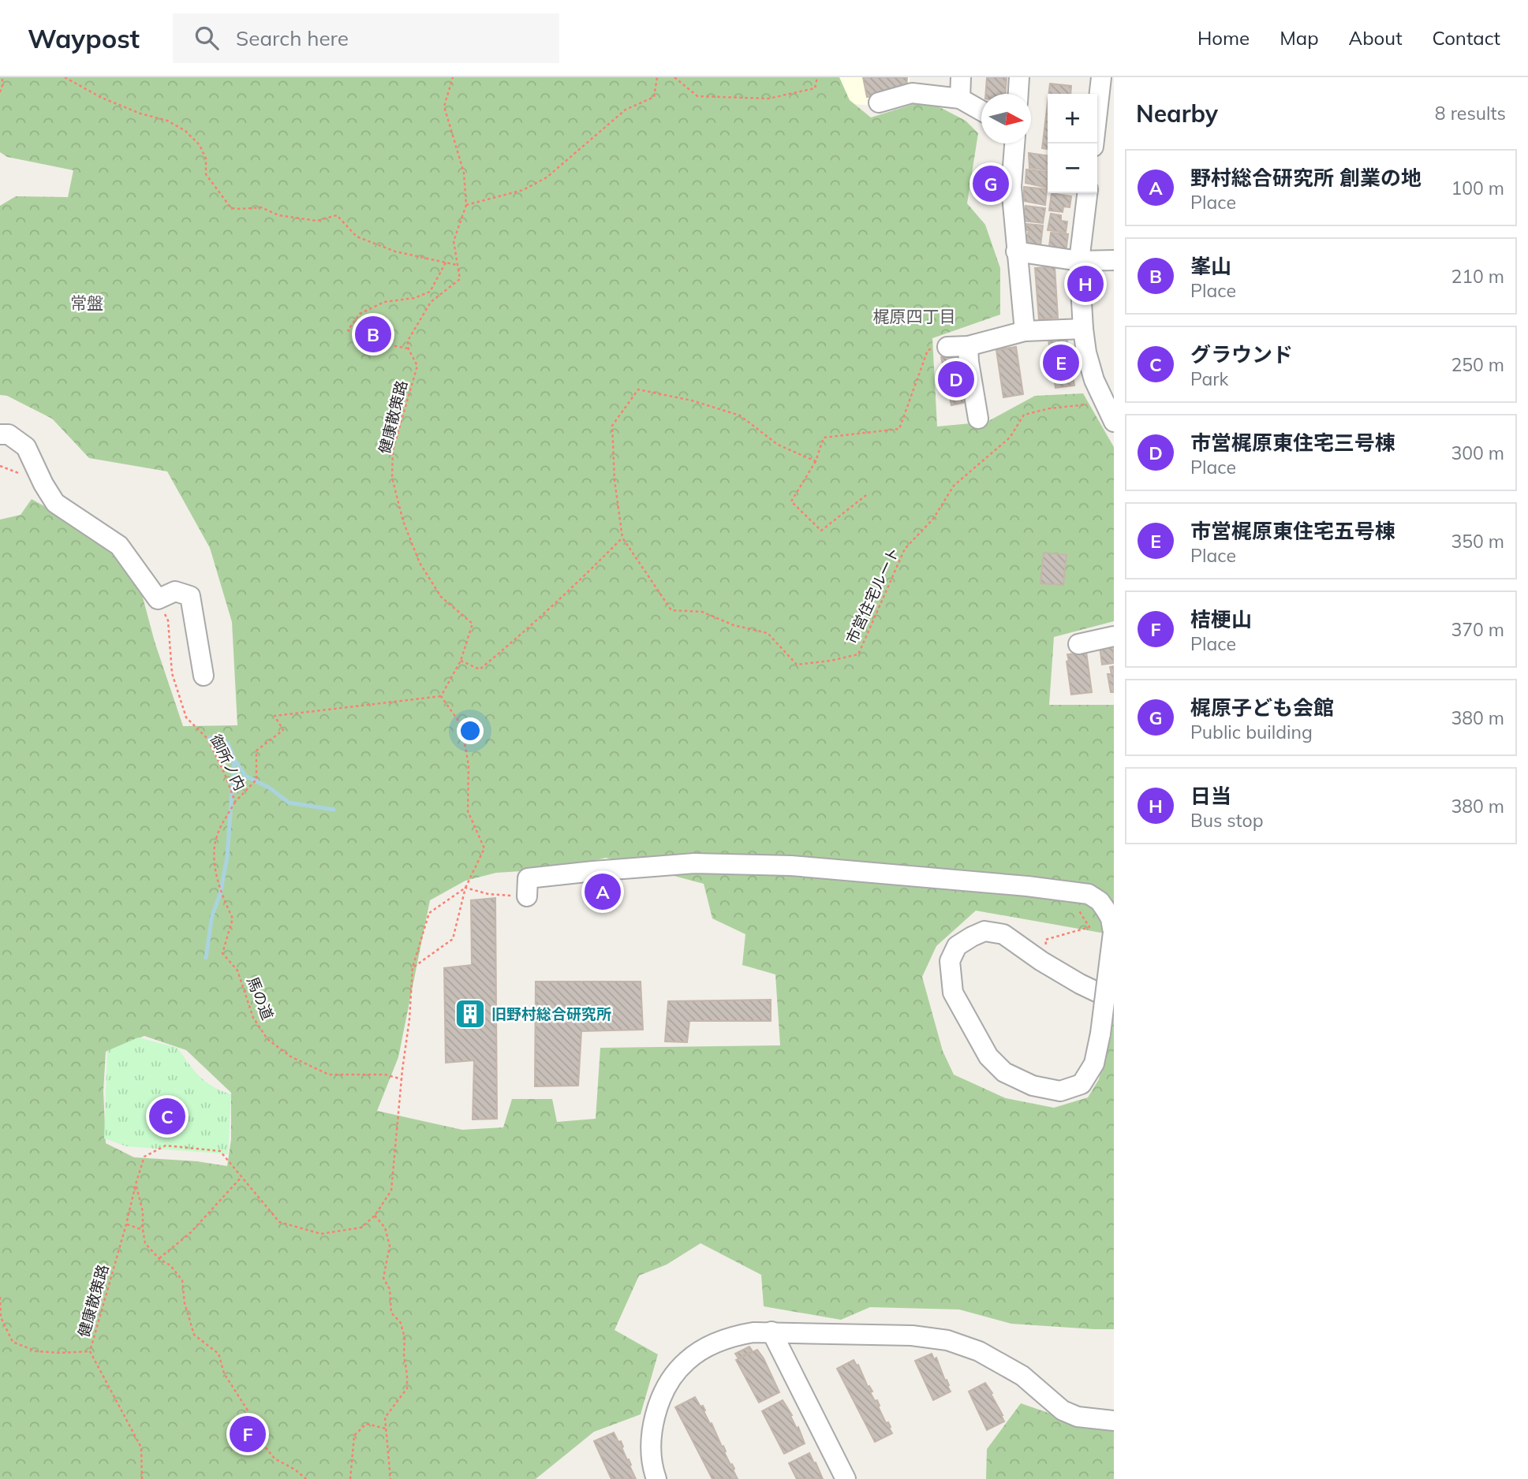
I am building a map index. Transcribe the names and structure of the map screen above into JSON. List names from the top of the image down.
{
  "streets": {
    "path": [
      "健康散策路",
      "市営住宅ルート",
      "御所ノ内",
      "馬の道"
    ]
  },
  "crossings": [
    ["健康散策路", "御所ノ内"],
    ["御所ノ内", "馬の道"]
  ],
  "districts": ["常盤", "梶原四丁目"],
  "places": {
    "building": ["旧野村総合研究所"]
  },
  "north": "right",
  "page": {
    "header": "Waypost",
    "search": "Search here",
    "nav": [
      "Home",
      "Map",
      "About",
      "Contact"
    ],
    "heading": ["Nearby", "8 results"],
    "map_buttons": ["+", "−"],
    "list": [
      {
        "mark": "A",
        "name": "野村総合研究所 創業の地",
        "note": "Place",
        "value": "100 m"
      },
      {
        "mark": "B",
        "name": "峯山",
        "note": "Place",
        "value": "210 m"
      },
      {
        "mark": "C",
        "name": "グラウンド",
        "note": "Park",
        "value": "250 m"
      },
      {
        "mark": "D",
        "name": "市営梶原東住宅三号棟",
        "note": "Place",
        "value": "300 m"
      },
      {
        "mark": "E",
        "name": "市営梶原東住宅五号棟",
        "note": "Place",
        "value": "350 m"
      },
      {
        "mark": "F",
        "name": "桔梗山",
        "note": "Place",
        "value": "370 m"
      },
      {
        "mark": "G",
        "name": "梶原子ども会館",
        "note": "Public building",
        "value": "380 m"
      },
      {
        "mark": "H",
        "name": "日当",
        "note": "Bus stop",
        "value": "380 m"
      }
    ],
    "pins": [
      "G",
      "H",
      "B",
      "E",
      "D",
      "A",
      "C",
      "F"
    ]
  }
}
